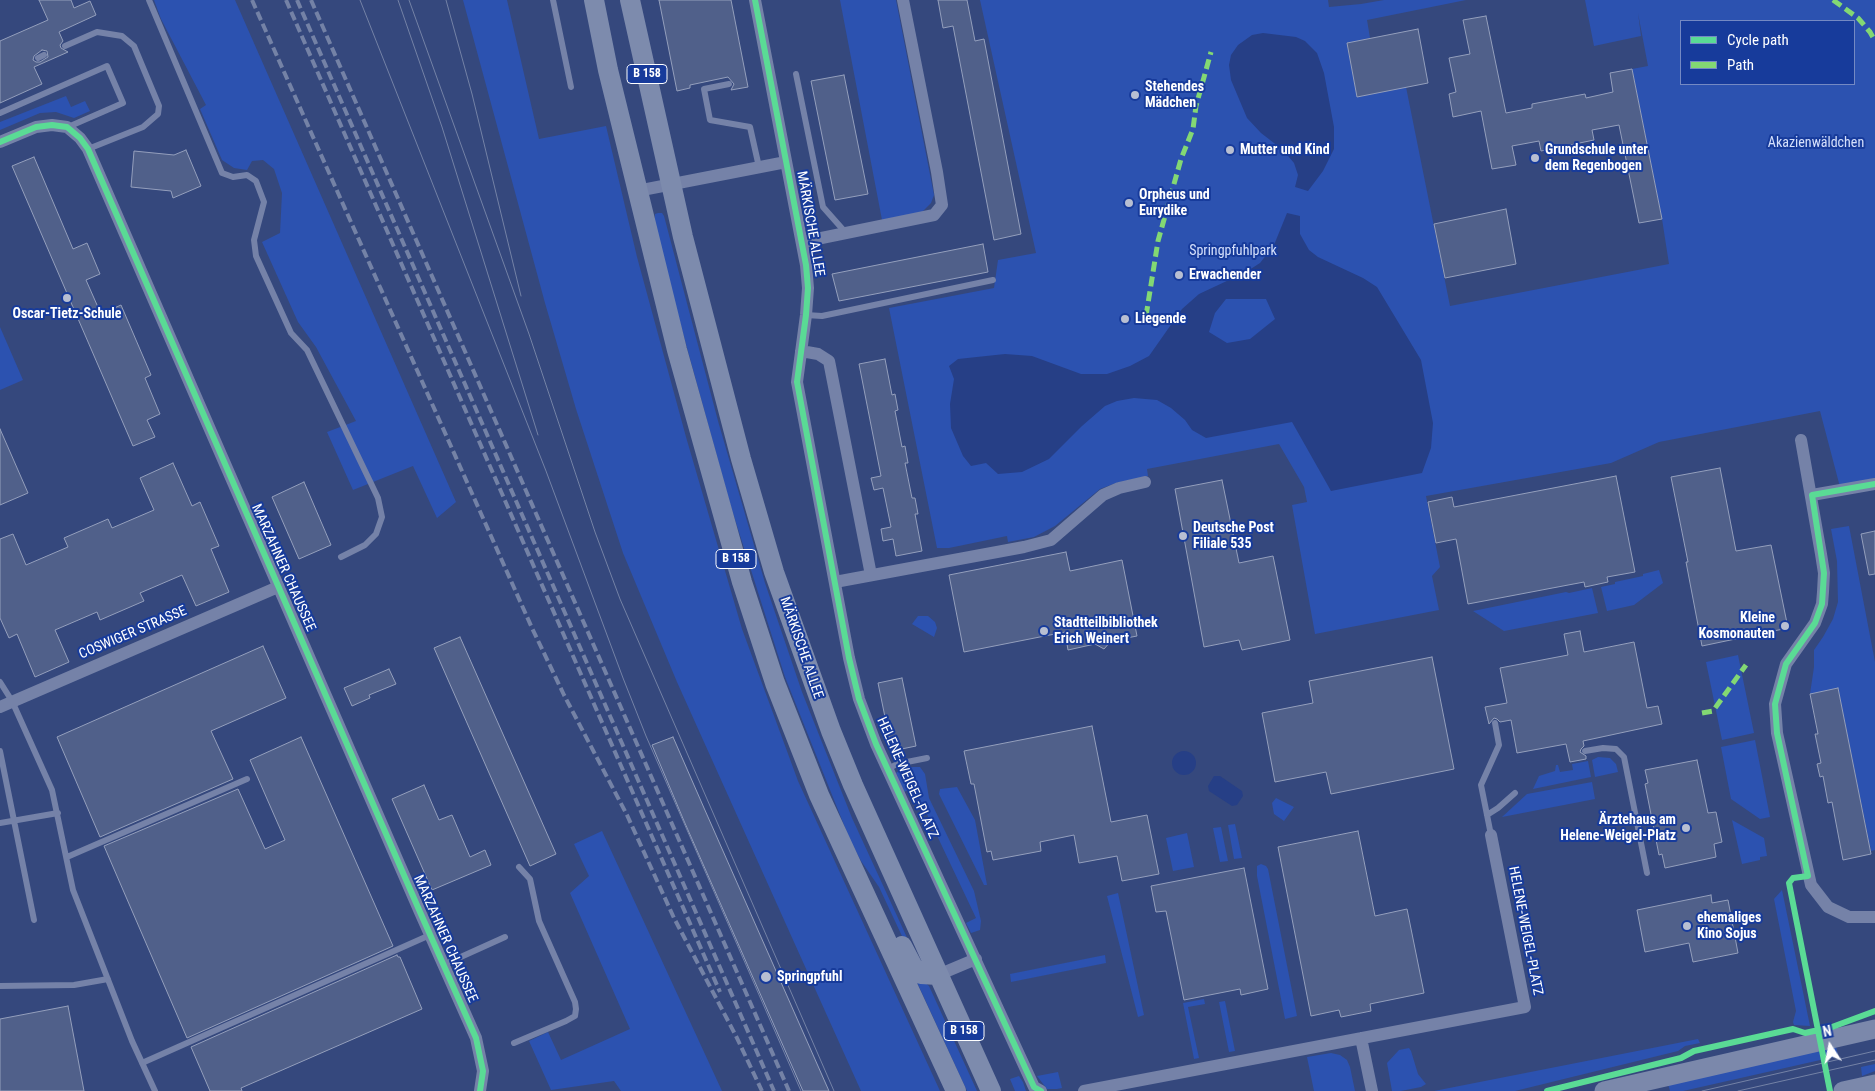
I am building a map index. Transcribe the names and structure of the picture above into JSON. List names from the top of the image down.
{
  "streets": {
    "main road": ["B 158", "MÄRKISCHE ALLEE"],
    "street": ["MARZAHNER CHAUSSEE", "COSWIGER STRASSE", "HELENE-WEIGEL-PLATZ"]
  },
  "crossings": [
    ["B 158", "MÄRKISCHE ALLEE"],
    ["MÄRKISCHE ALLEE", "HELENE-WEIGEL-PLATZ"],
    ["MARZAHNER CHAUSSEE", "COSWIGER STRASSE"]
  ],
  "parks": ["Akazienwäldchen", "Springpfuhlpark"],
  "places": [
    "Stehendes Mädchen",
    "Mutter und Kind",
    "Grundschule unter dem Regenbogen",
    "Orpheus und Eurydike",
    "Erwachender",
    "Oscar-Tietz-Schule",
    "Liegende",
    "Deutsche Post Filiale 535",
    "Kleine Kosmonauten",
    "Stadtteilbibliothek Erich Weinert",
    "Ärztehaus am Helene-Weigel-Platz",
    "ehemaliges Kino Sojus",
    "Springpfuhl"
  ],
  "legend": ["Cycle path", "Path"],
  "north": "top"
}
